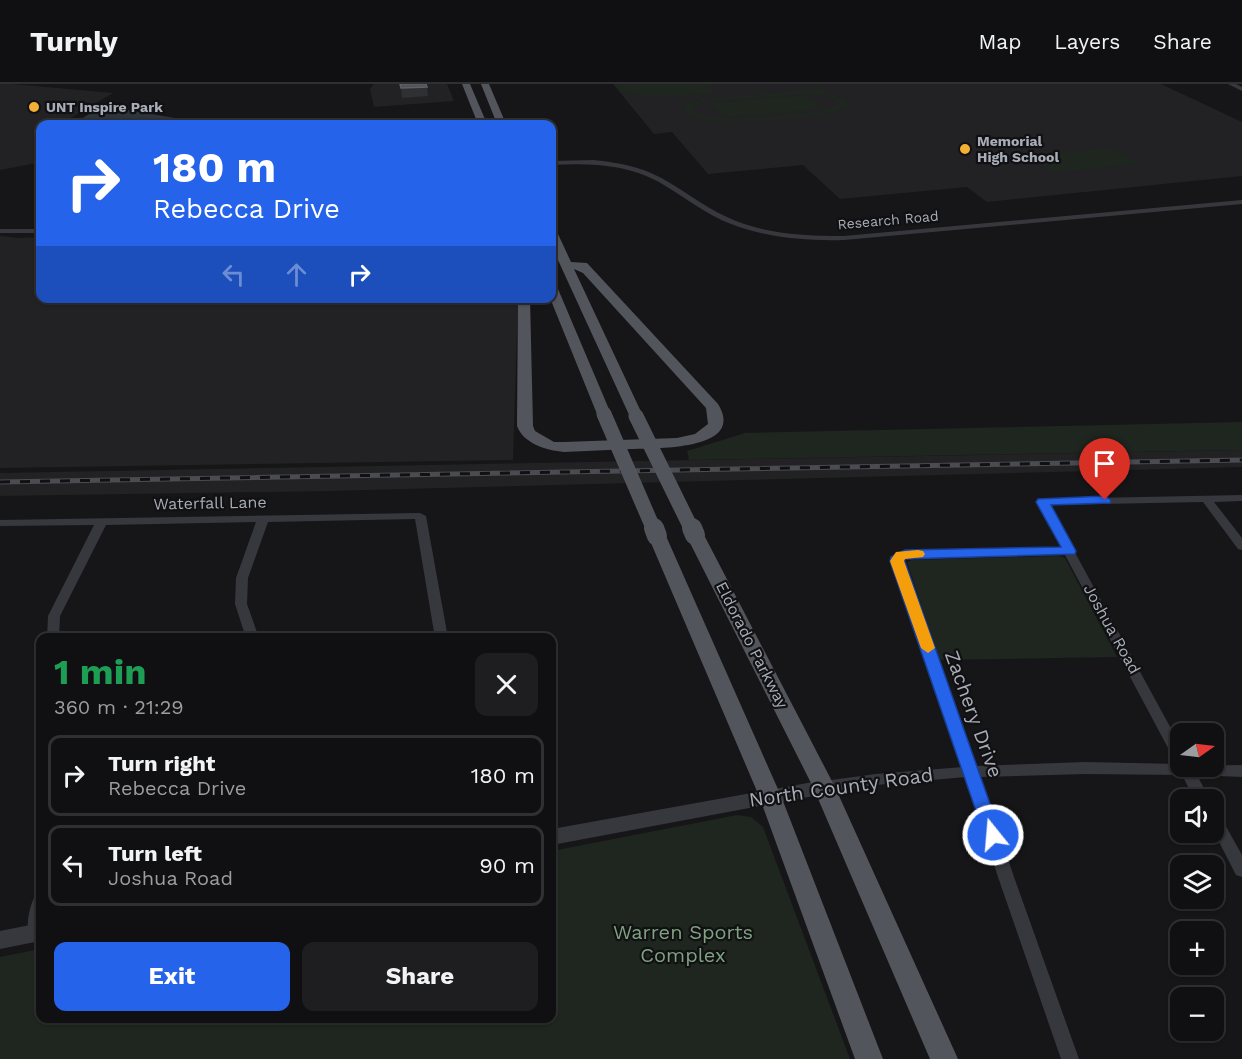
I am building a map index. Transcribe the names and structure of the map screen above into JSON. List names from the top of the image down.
{
  "streets": {
    "main road": ["Eldorado Parkway"],
    "street": [
      "Research Road",
      "Waterfall Lane",
      "Joshua Road",
      "Zachery Drive",
      "North County Road"
    ]
  },
  "crossings": [
    ["Joshua Road", "Zachery Drive"],
    ["Eldorado Parkway", "North County Road"],
    ["Zachery Drive", "North County Road"]
  ],
  "parks": ["Warren Sports Complex"],
  "places": ["UNT Inspire Park", "Memorial High School"],
  "north": "right",
  "page": {
    "header": "Turnly",
    "nav": ["Map", "Layers", "Share"],
    "turn": ["180 m", "Rebecca Drive"],
    "heading": ["1 min", "360 m · 21:29"],
    "map_buttons": ["+", "−"],
    "list": [
      {
        "name": "Turn right",
        "note": "Rebecca Drive",
        "value": "180 m"
      },
      {
        "name": "Turn left",
        "note": "Joshua Road",
        "value": "90 m"
      }
    ],
    "buttons": ["Exit", "Share"]
  }
}
